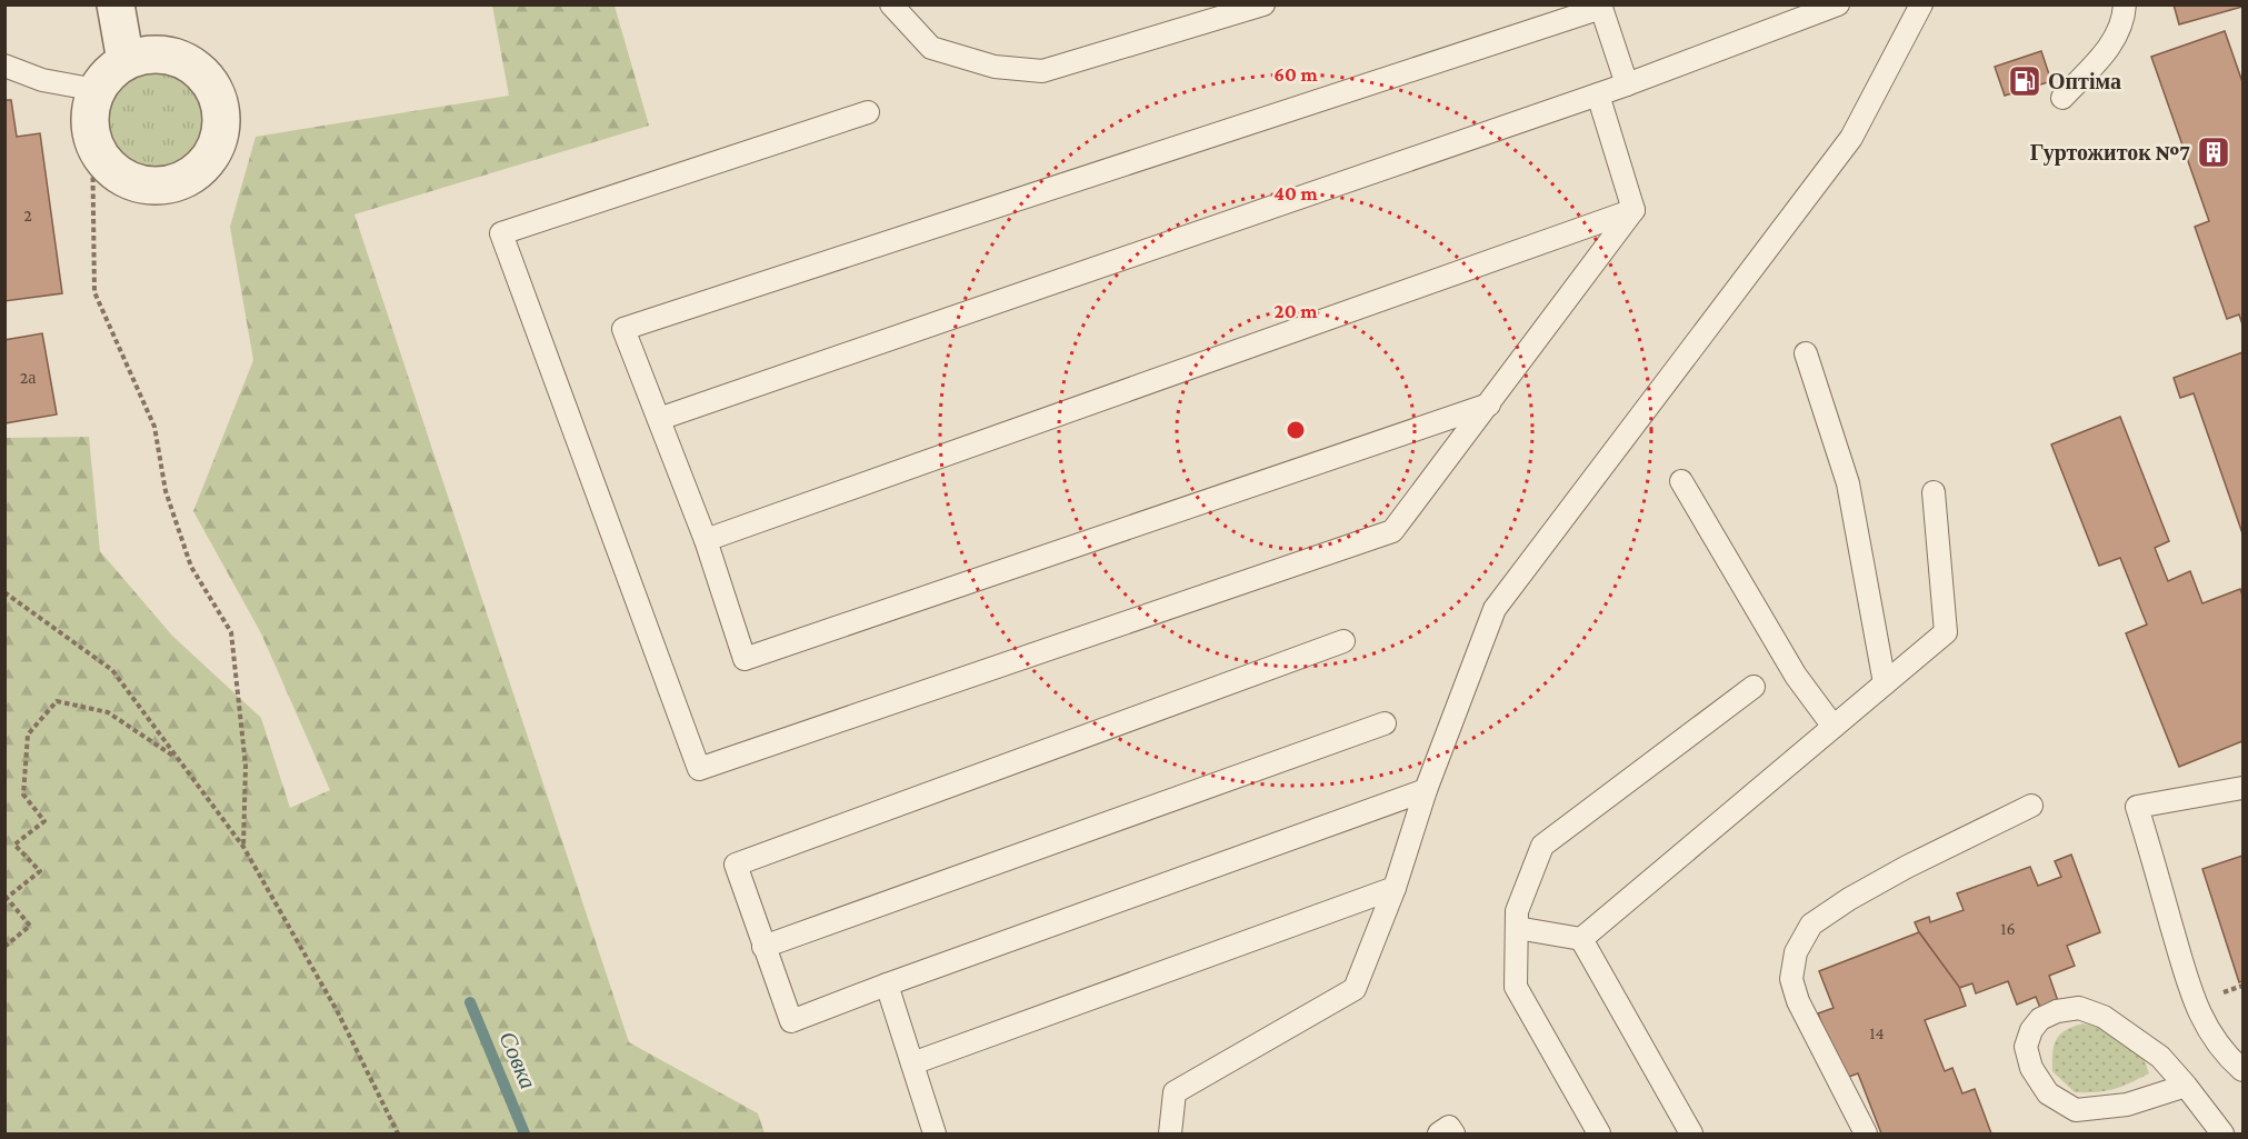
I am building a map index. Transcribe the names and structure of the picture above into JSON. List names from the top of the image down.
{
  "water": ["Совка"],
  "places": {
    "fuel station": ["Оптіма"],
    "building": ["Гуртожиток №7"]
  },
  "house_numbers": [
    "2",
    "2а",
    "16",
    "14"
  ],
  "rings": ["60 m", "40 m", "20 m"]
}
